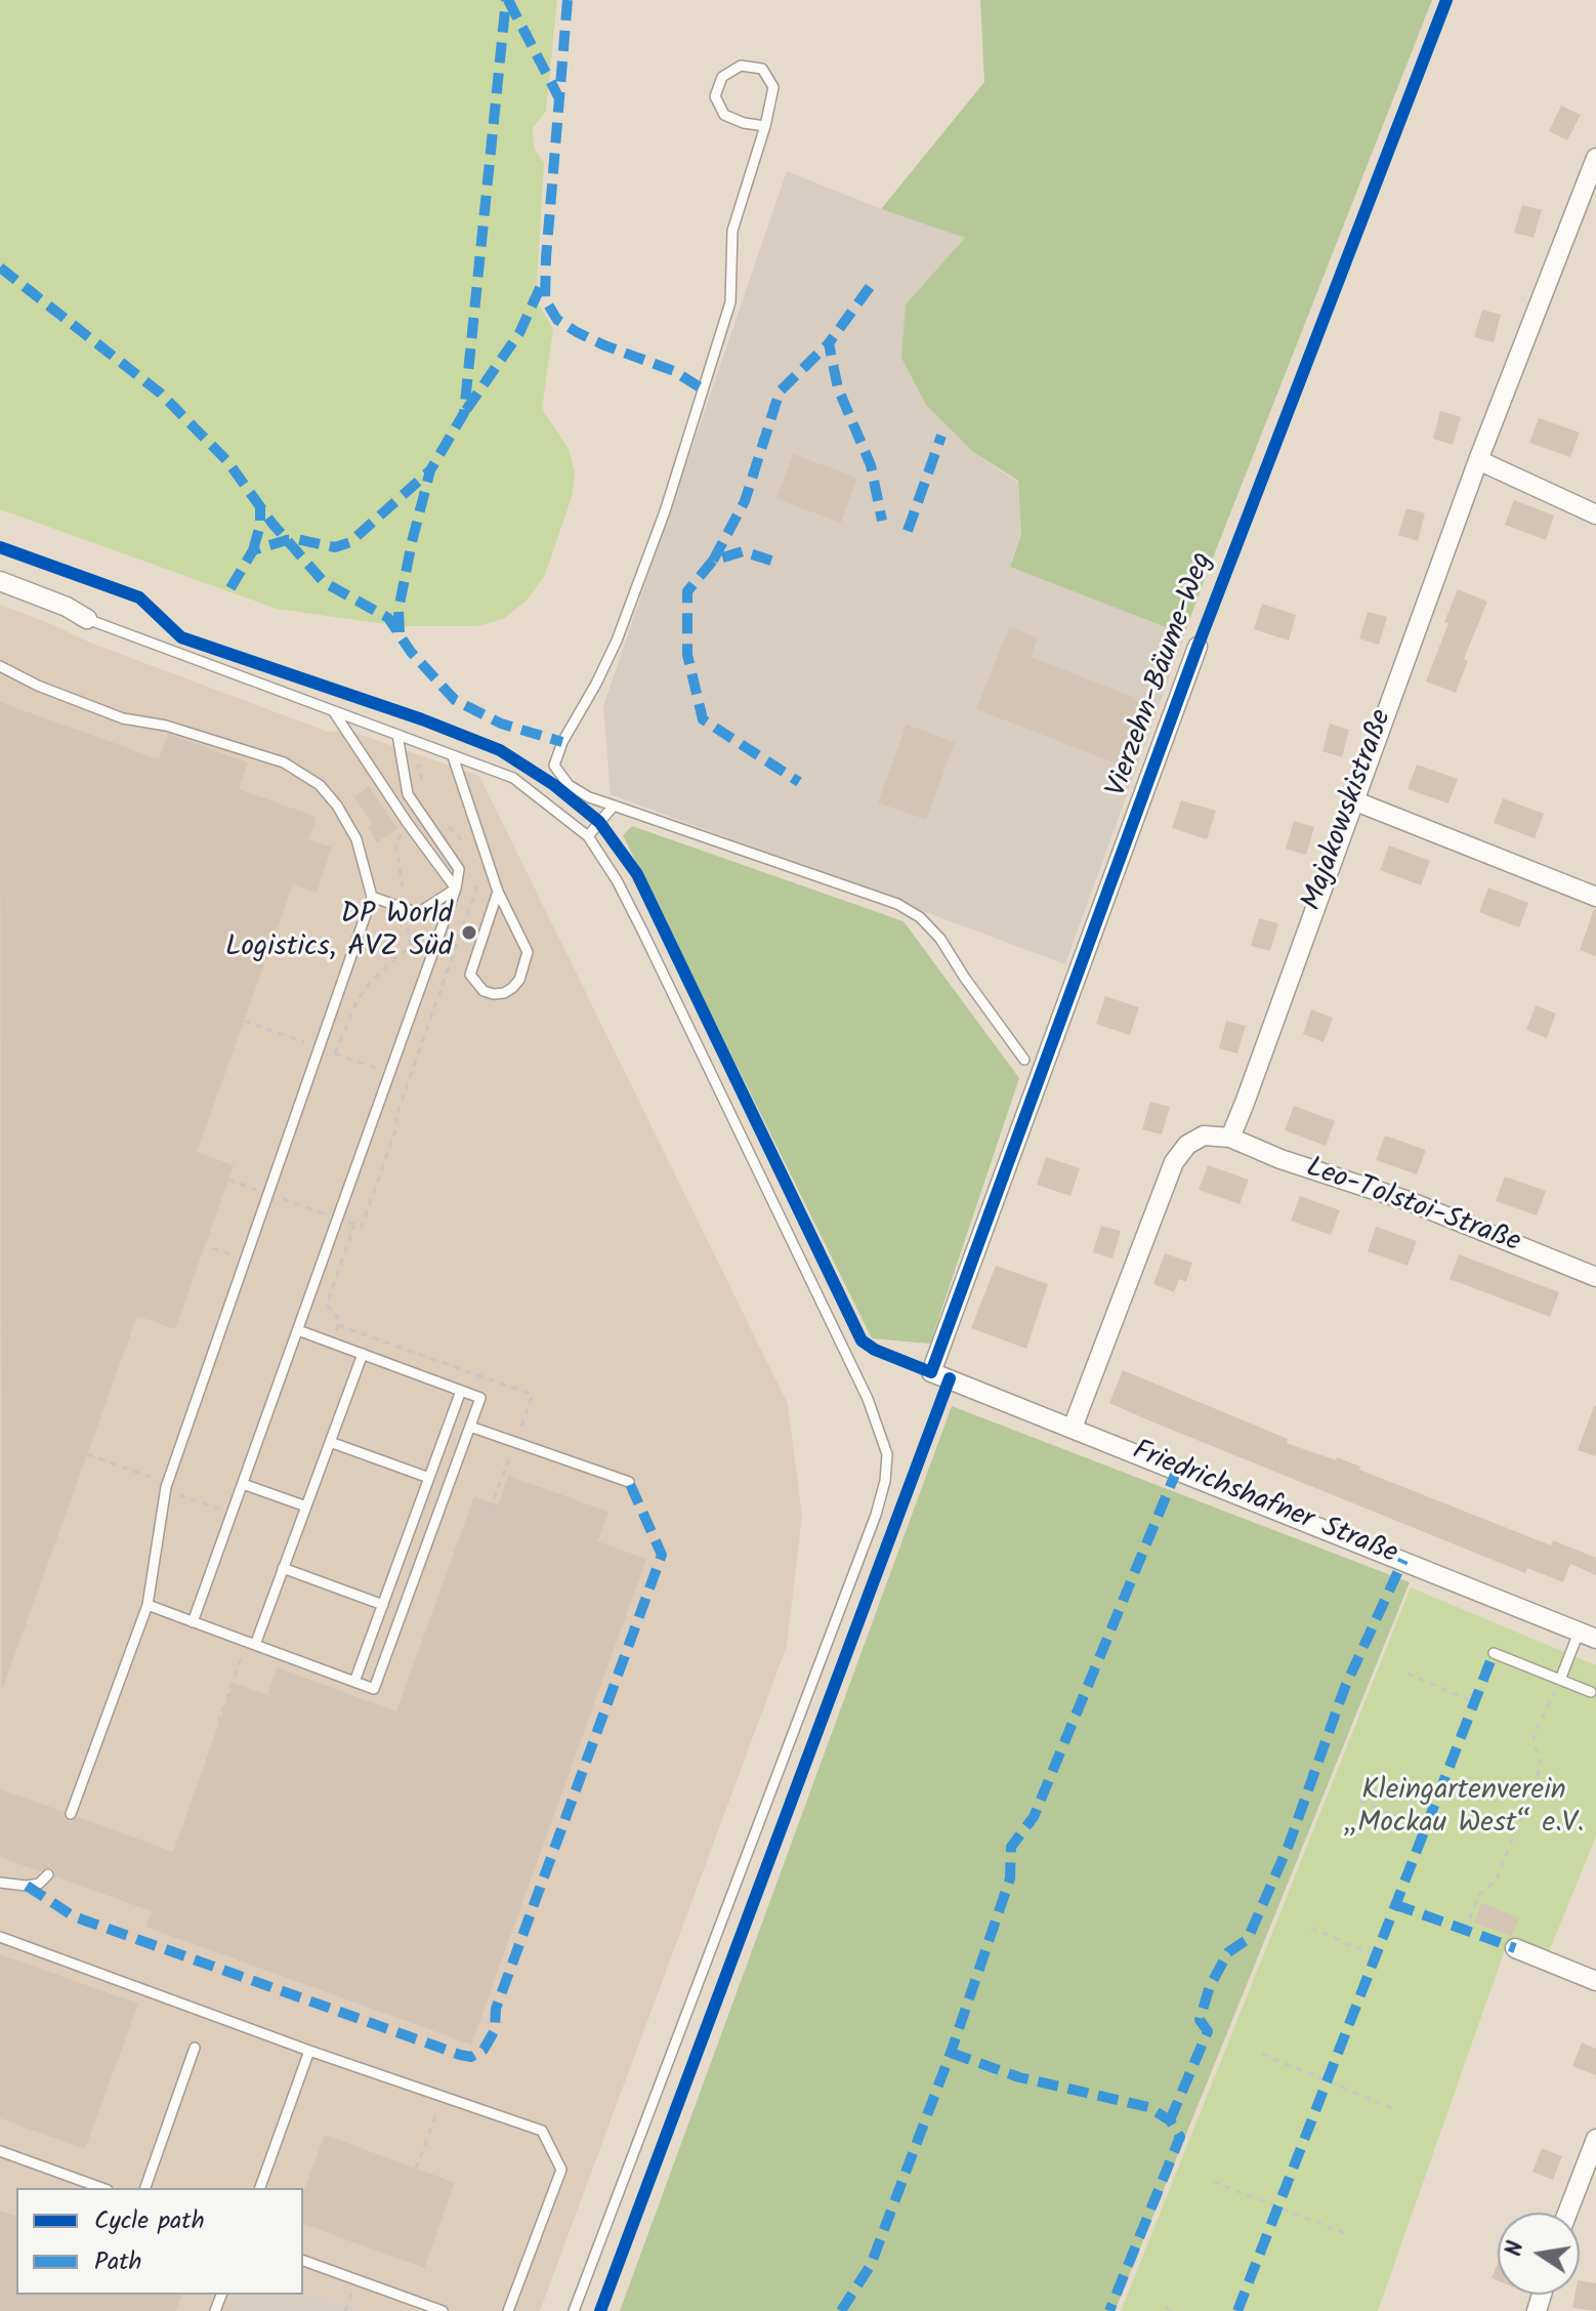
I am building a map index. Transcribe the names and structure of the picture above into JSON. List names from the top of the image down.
{
  "streets": {
    "street": [
      "Vierzehn-Bäume-Weg",
      "Majakowskistraße",
      "Leo-Tolstoi-Straße",
      "Friedrichshafner Straße"
    ]
  },
  "crossings": [
    ["Vierzehn-Bäume-Weg", "Friedrichshafner Straße"],
    ["Majakowskistraße", "Leo-Tolstoi-Straße"]
  ],
  "parks": ["Kleingartenverein „Mockau West“ e.V."],
  "places": ["DP World Logistics, AVZ Süd"],
  "legend": ["Cycle path", "Path"],
  "north": "left"
}
